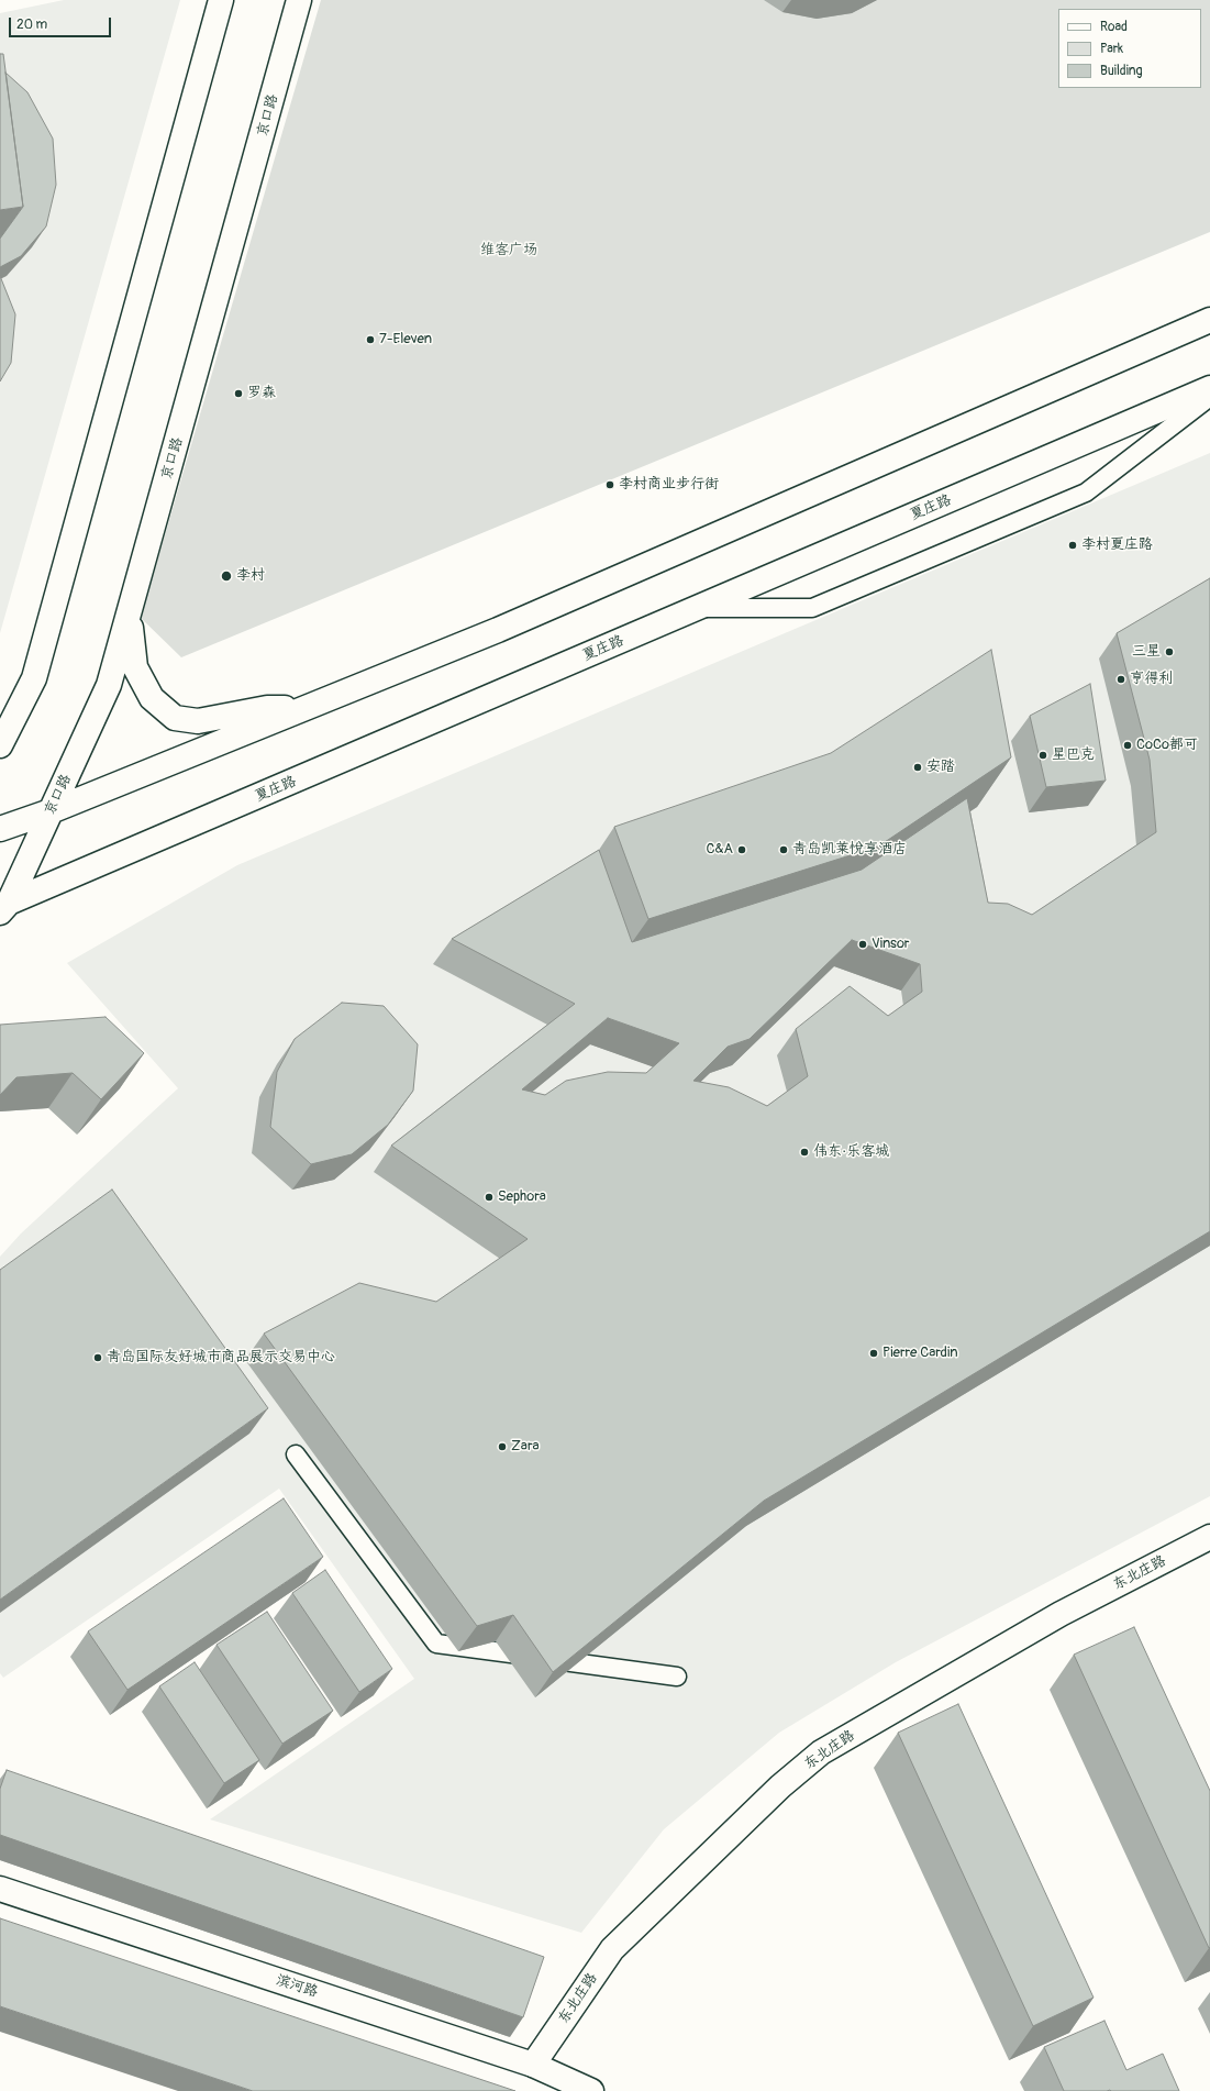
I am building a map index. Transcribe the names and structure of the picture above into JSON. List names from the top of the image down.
{
  "streets": {
    "main road": [
      "京口路",
      "夏庄路",
      "东北庄路",
      "滨河路"
    ]
  },
  "crossings": [
    ["京口路", "夏庄路"],
    ["东北庄路", "滨河路"]
  ],
  "parks": ["维客广场"],
  "places": [
    "7-Eleven",
    "罗森",
    "李村商业步行街",
    "李村夏庄路",
    "李村",
    "三星",
    "亨得利",
    "CoCo都可",
    "星巴克",
    "安踏",
    "C&A",
    "青岛凯莱悦享酒店",
    "Vinsor",
    "伟东·乐客城",
    "Sephora",
    "Pierre Cardin",
    "青岛国际友好城市商品展示交易中心",
    "Zara"
  ],
  "legend": ["Road", "Park", "Building"],
  "scale_bar": "20 m"
}
